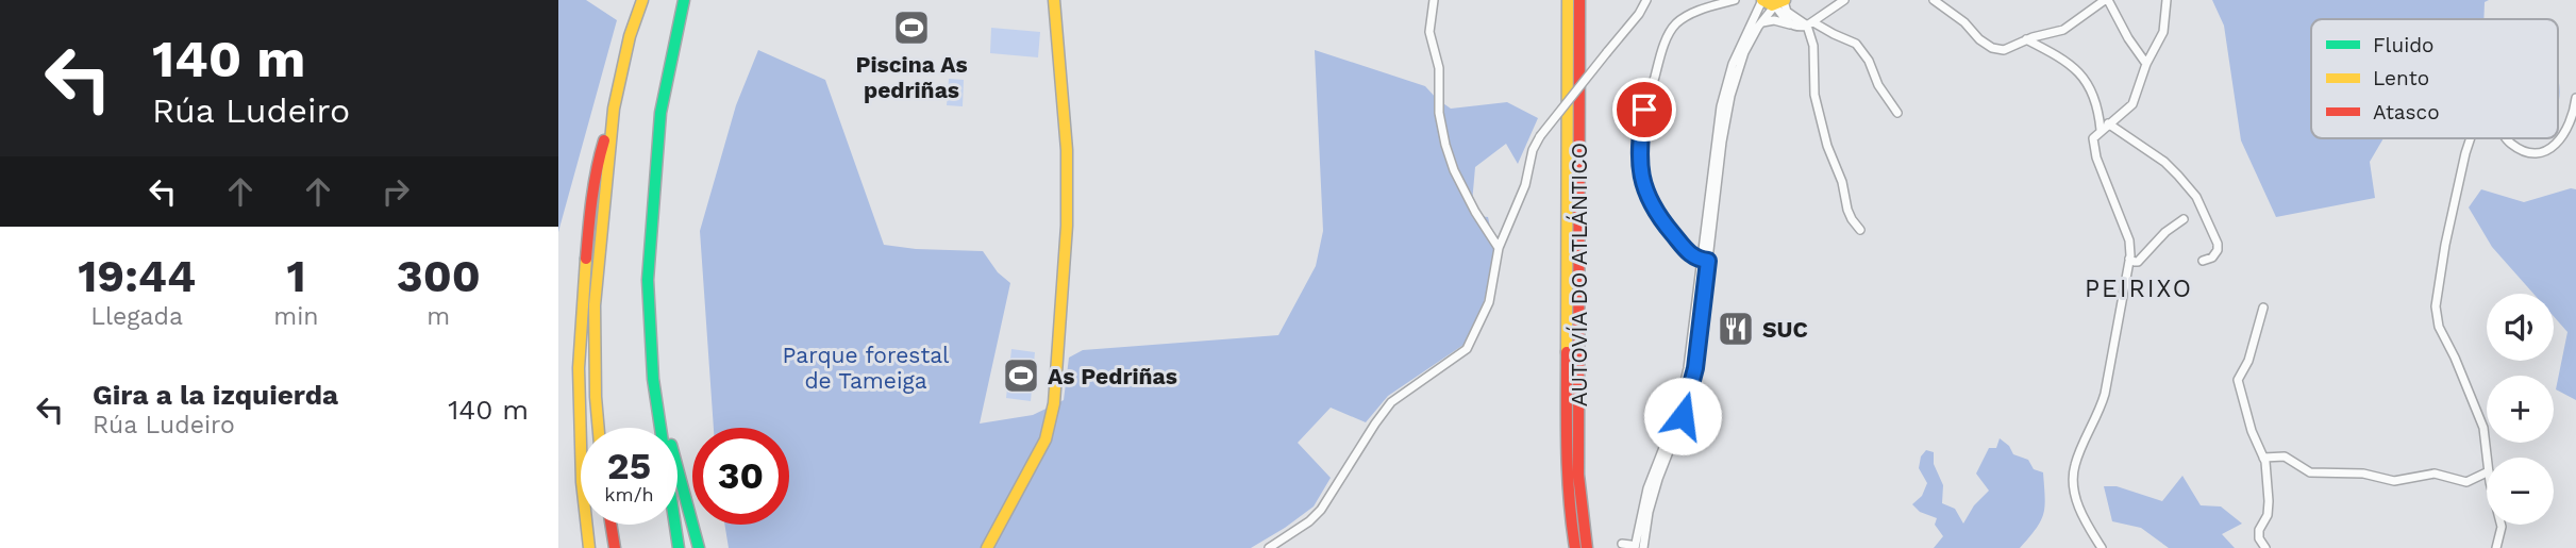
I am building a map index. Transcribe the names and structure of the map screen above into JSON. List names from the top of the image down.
{
  "streets": {
    "main road": ["AUTOVÍA DO ATLÁNTICO"]
  },
  "districts": ["PEIRIXO"],
  "parks": ["Parque forestal de Tameiga"],
  "places": {
    "sports": ["Piscina As pedriñas", "As Pedriñas"],
    "restaurant": ["SUC"]
  },
  "legend": ["Fluido", "Lento", "Atasco"],
  "page": {
    "turn": ["140 m", "Rúa Ludeiro"],
    "eta": [
      "19:44",
      "Llegada",
      "1",
      "min",
      "300",
      "m"
    ],
    "map_buttons": ["+", "−"],
    "list": [
      {
        "name": "Gira a la izquierda",
        "note": "Rúa Ludeiro",
        "value": "140 m"
      }
    ],
    "speed": "25 km/h",
    "limit": "30"
  }
}
